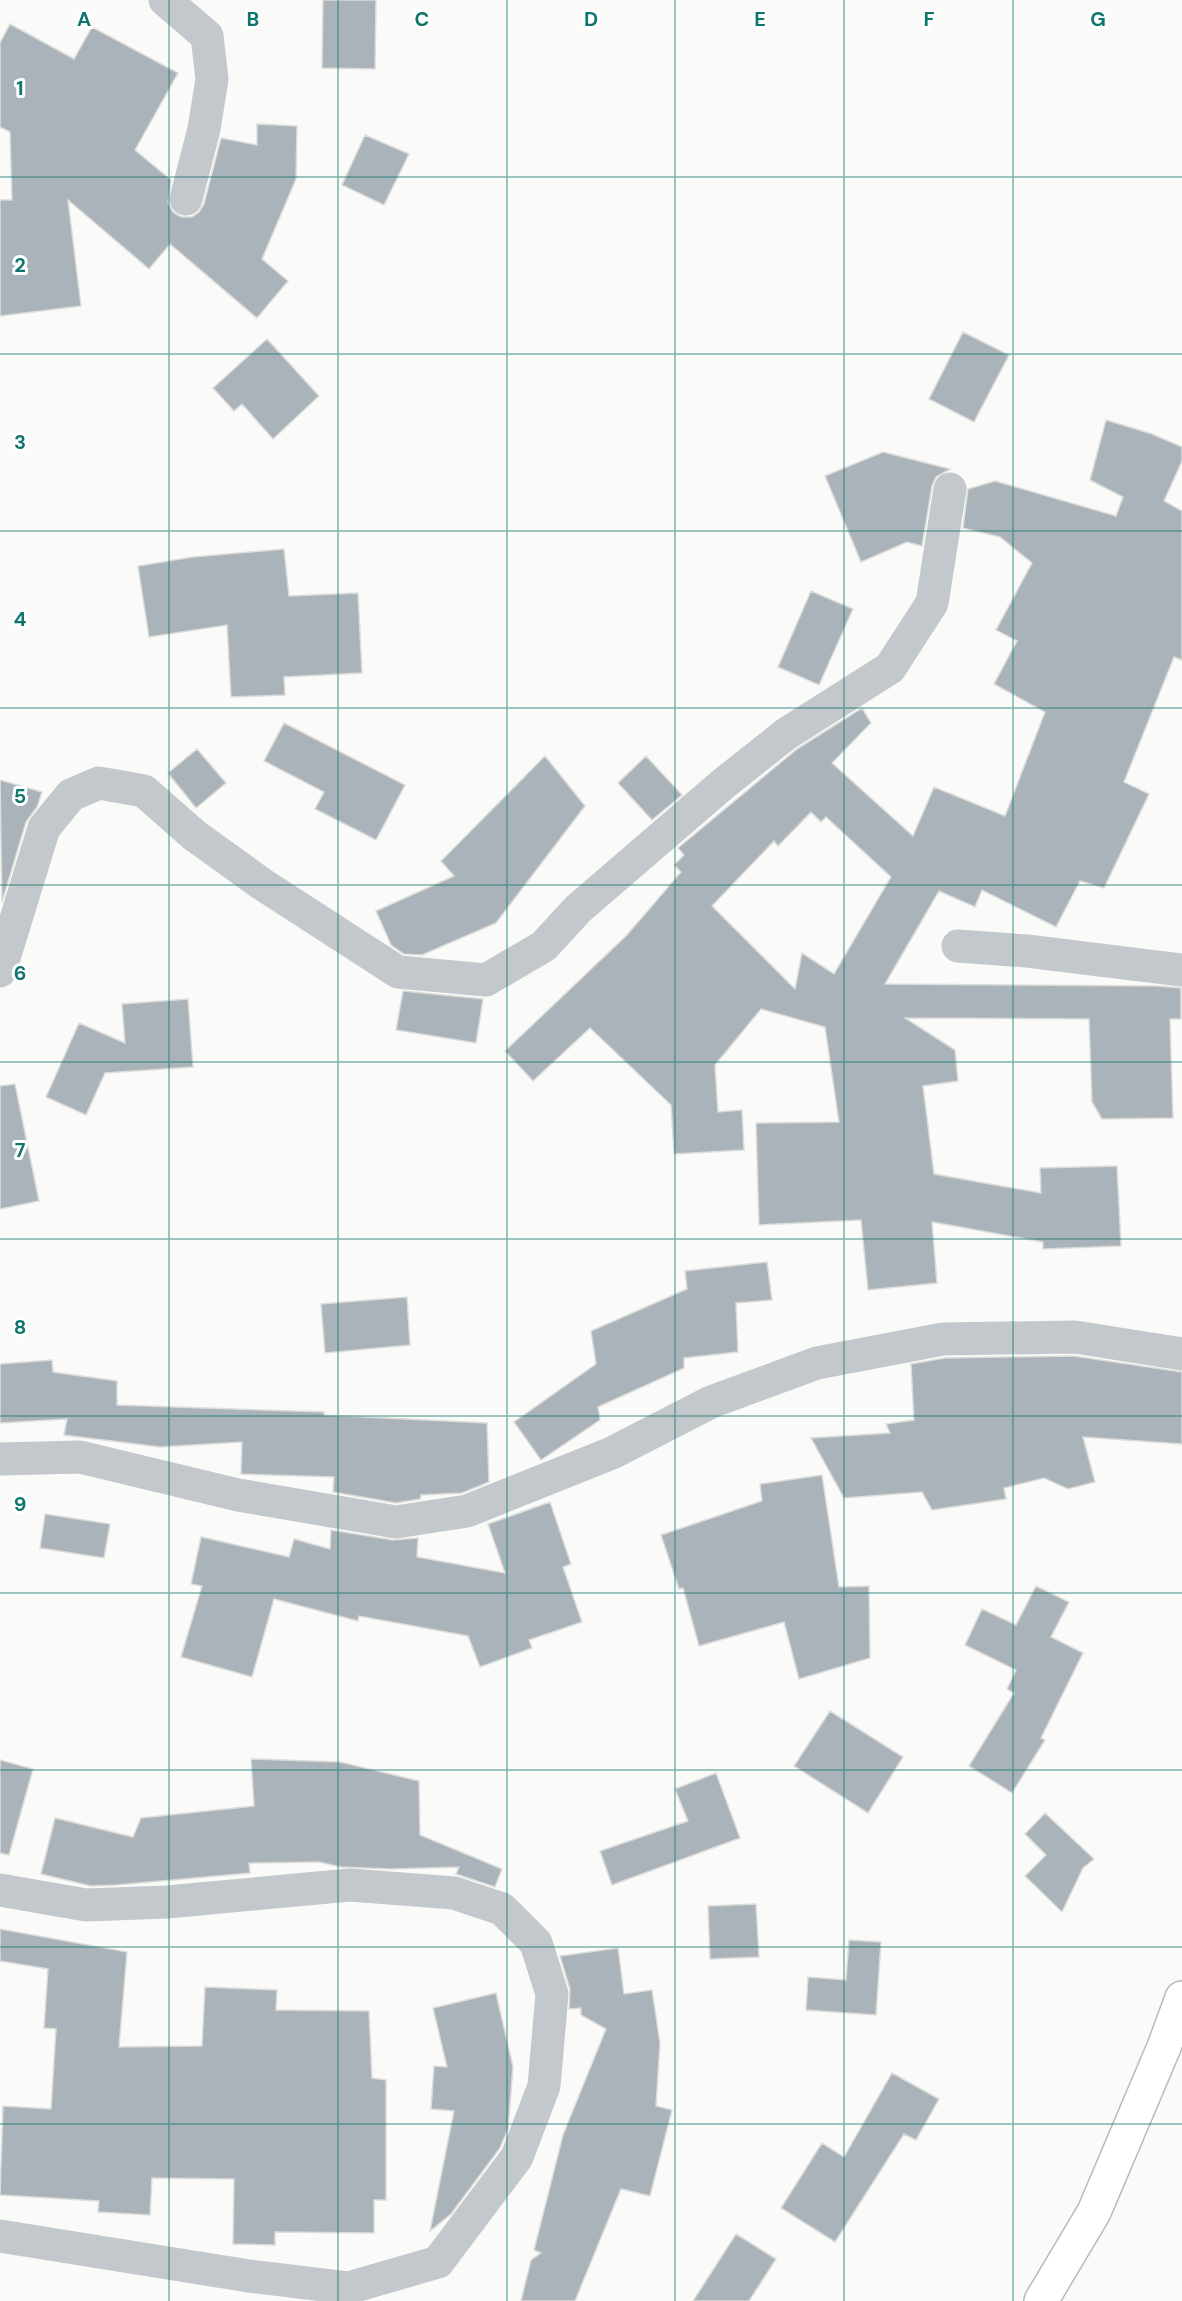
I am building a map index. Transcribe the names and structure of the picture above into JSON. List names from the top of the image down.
{
  "grid": {
    "columns": [
      "A",
      "B",
      "C",
      "D",
      "E",
      "F",
      "G"
    ],
    "rows": [
      "1",
      "2",
      "3",
      "4",
      "5",
      "6",
      "7",
      "8",
      "9"
    ]
  }
}
